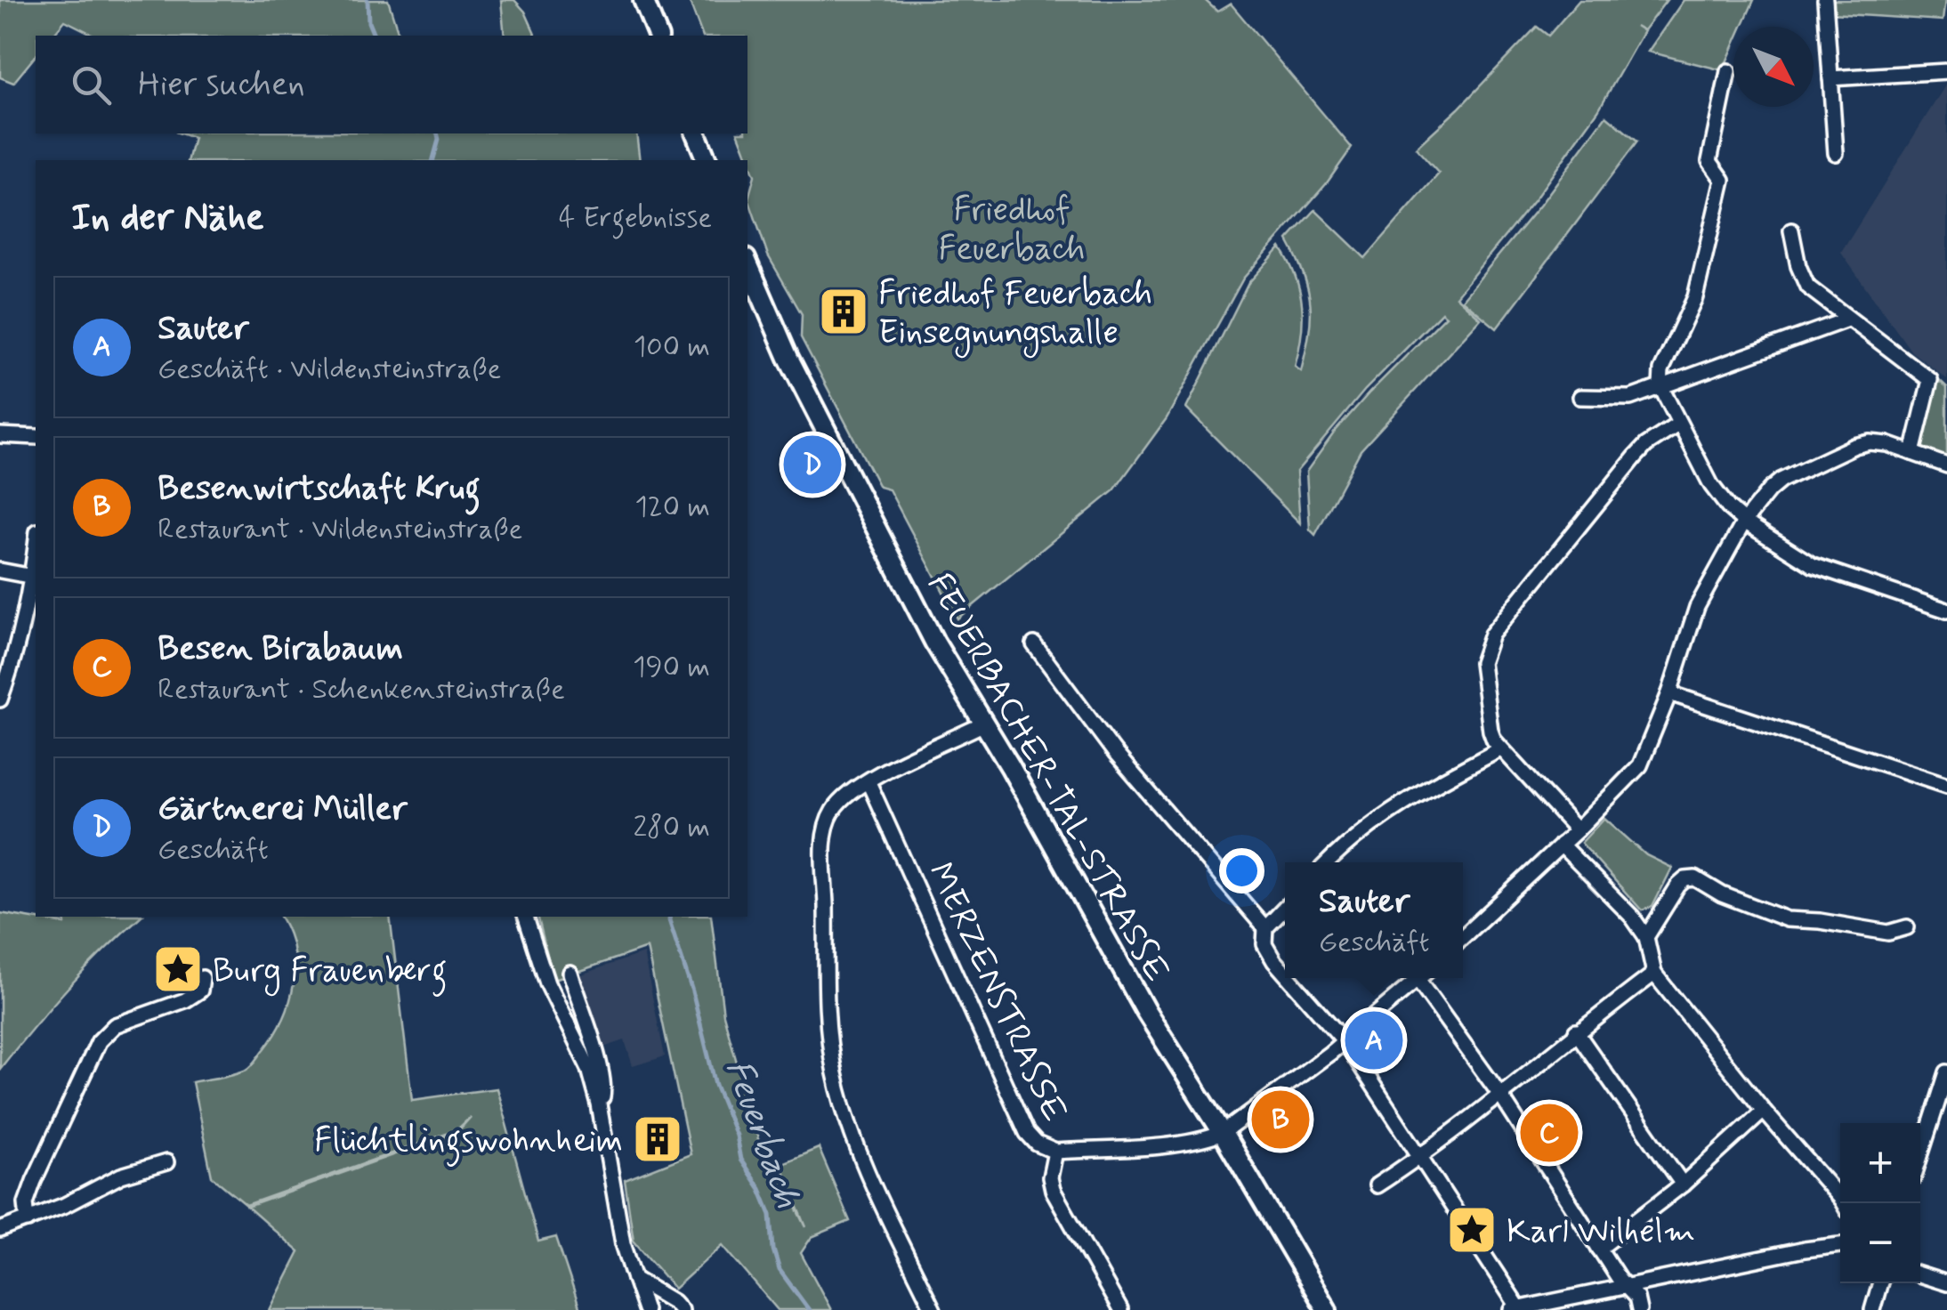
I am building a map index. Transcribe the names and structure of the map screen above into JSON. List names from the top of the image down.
{
  "streets": {
    "main road": ["FEUERBACHER-TAL-STRASSE"],
    "street": ["MERZENSTRASSE"]
  },
  "water": ["Feuerbach"],
  "parks": ["Friedhof Feuerbach"],
  "places": {
    "building": ["Friedhof Feuerbach Einsegnungshalle", "Flüchtlingswohnheim"],
    "place": ["Burg Frauenberg", "Karl Wilhelm"]
  },
  "north": "bottom right",
  "page": {
    "search": "Hier suchen",
    "heading": ["In der Nähe", "4 Ergebnisse"],
    "list": [
      {
        "mark": "A",
        "name": "Sauter",
        "note": "Geschäft · Wildensteinstraße",
        "value": "100 m"
      },
      {
        "mark": "B",
        "name": "Besenwirtschaft Krug",
        "note": "Restaurant · Wildensteinstraße",
        "value": "120 m"
      },
      {
        "mark": "C",
        "name": "Besen Birabaum",
        "note": "Restaurant · Schenkensteinstraße",
        "value": "190 m"
      },
      {
        "mark": "D",
        "name": "Gärtnerei Müller",
        "note": "Geschäft",
        "value": "280 m"
      }
    ],
    "pins": [
      "D",
      "A",
      "B",
      "C"
    ],
    "popup": ["Sauter", "Geschäft"],
    "map_buttons": ["+", "−"]
  }
}
